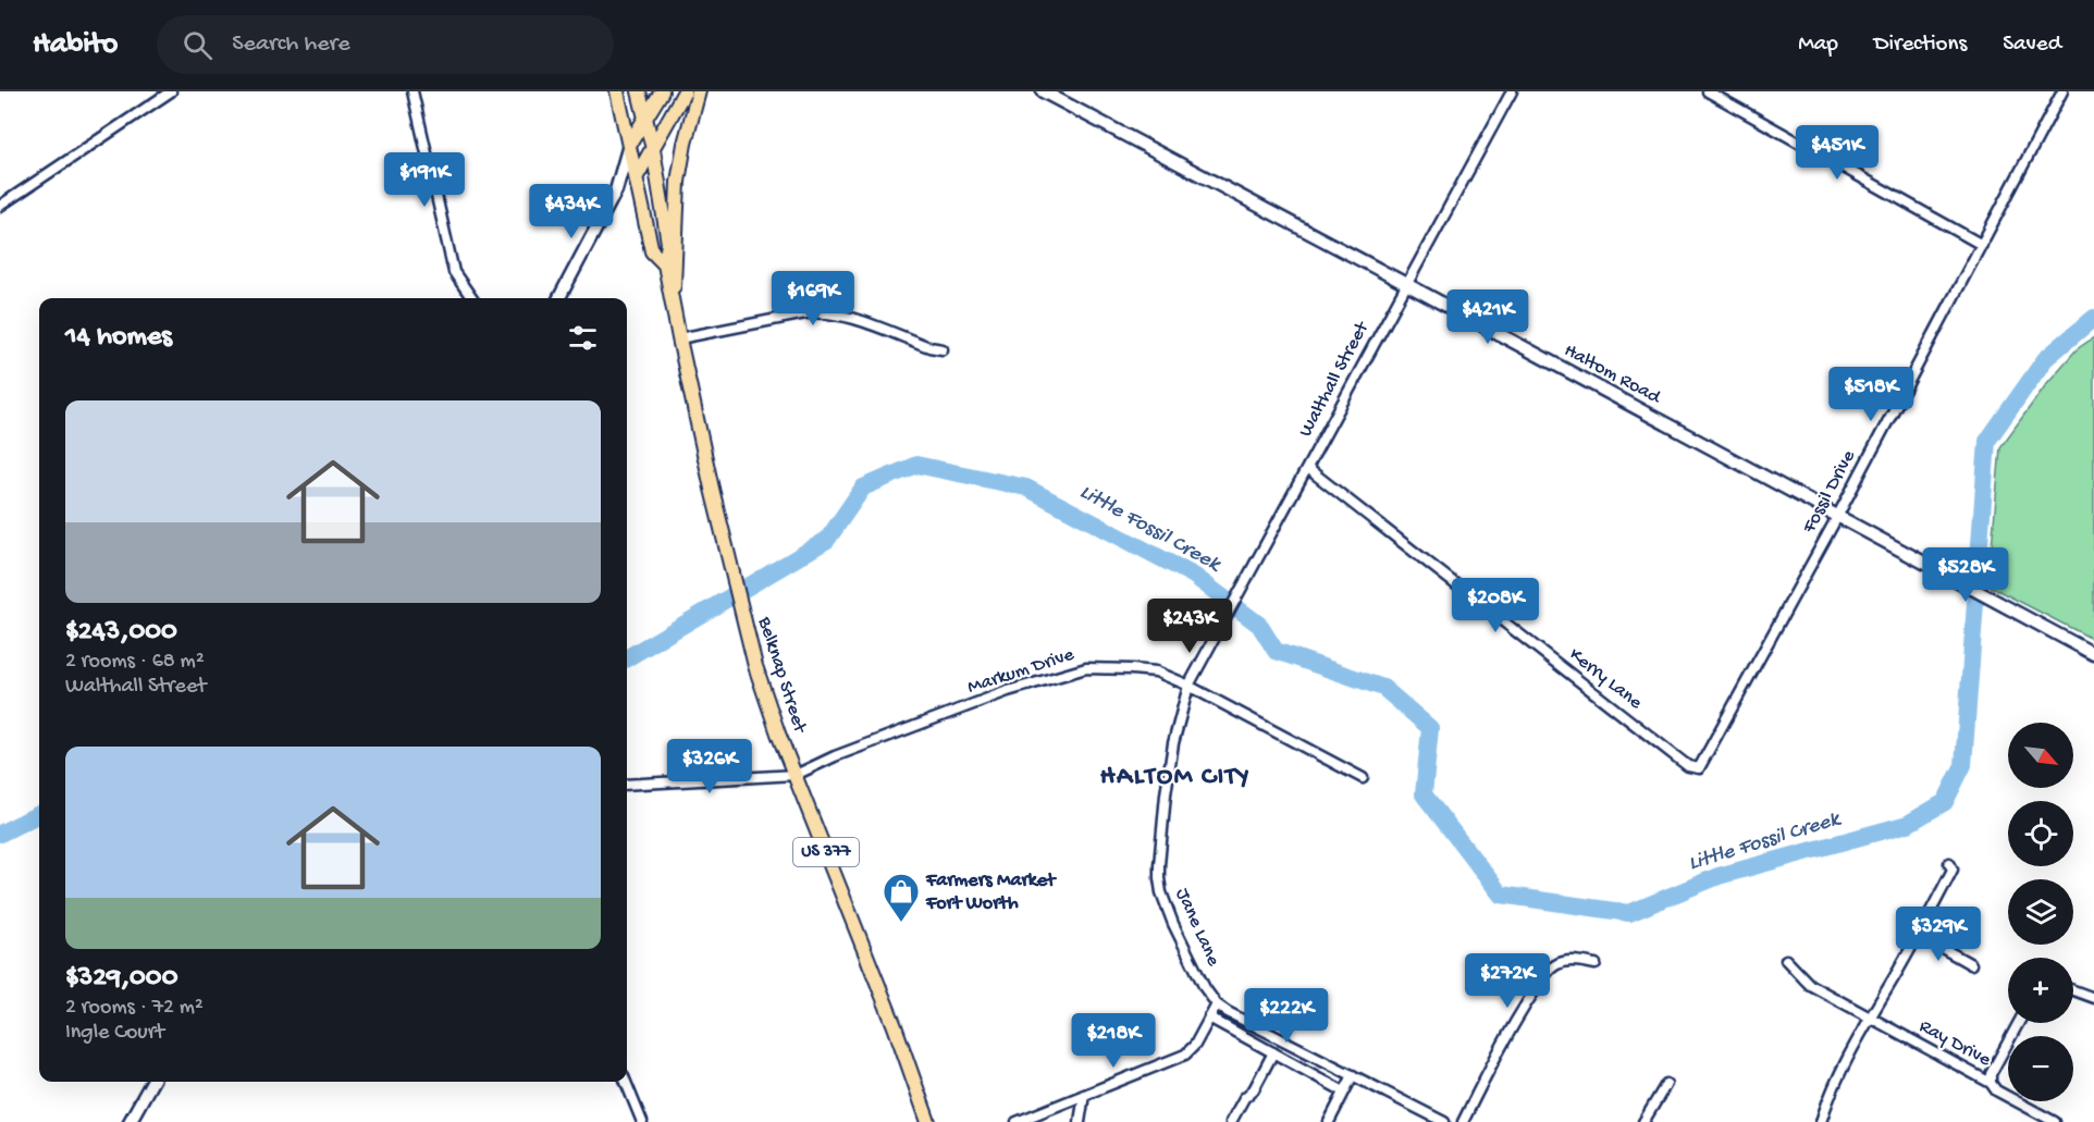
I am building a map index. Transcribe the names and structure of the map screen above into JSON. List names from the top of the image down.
{
  "streets": {
    "main road": ["Haltom Road", "Belknap Street", "US 377"],
    "street": [
      "Walthall Street",
      "Fossil Drive",
      "Markum Drive",
      "Kerry Lane",
      "Jane Lane",
      "Ray Drive"
    ]
  },
  "crossings": [
    ["Haltom Road", "Walthall Street"],
    ["Haltom Road", "Fossil Drive"],
    ["Walthall Street", "Markum Drive"],
    ["Walthall Street", "Kerry Lane"],
    ["Walthall Street", "Jane Lane"],
    ["Fossil Drive", "Kerry Lane"],
    ["Markum Drive", "Belknap Street"],
    ["Markum Drive", "Jane Lane"]
  ],
  "districts": ["HALTOM CITY"],
  "water": ["Little Fossil Creek"],
  "places": {
    "shop": ["Farmers Market Fort Worth"]
  },
  "north": "bottom right",
  "page": {
    "header": "Habito",
    "search": "Search here",
    "nav": ["Map", "Directions", "Saved"],
    "price": [
      "$451K",
      "$191K",
      "$434K",
      "$169K",
      "$421K",
      "$518K",
      "$528K",
      "$208K",
      "$243K",
      "$326K",
      "$329K",
      "$272K",
      "$222K",
      "$218K"
    ],
    "heading": "14 homes",
    "list": [
      {
        "name": "$243,000",
        "note": "2 rooms · 68 m² · Walthall Street"
      },
      {
        "name": "$329,000",
        "note": "2 rooms · 72 m² · Ingle Court"
      }
    ],
    "map_buttons": ["+", "−"]
  }
}
